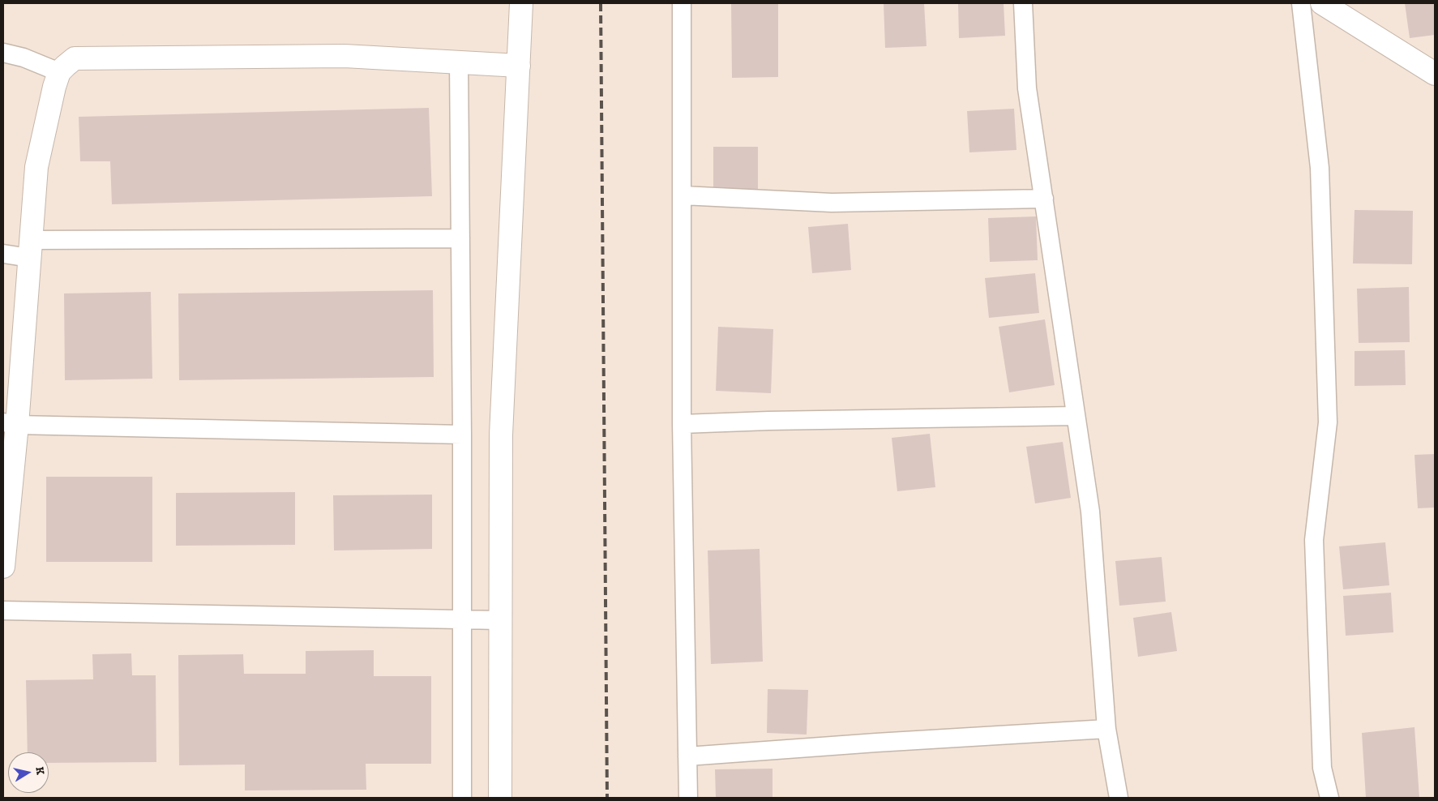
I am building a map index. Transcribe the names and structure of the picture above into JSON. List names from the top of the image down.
{
  "north": "right"
}
